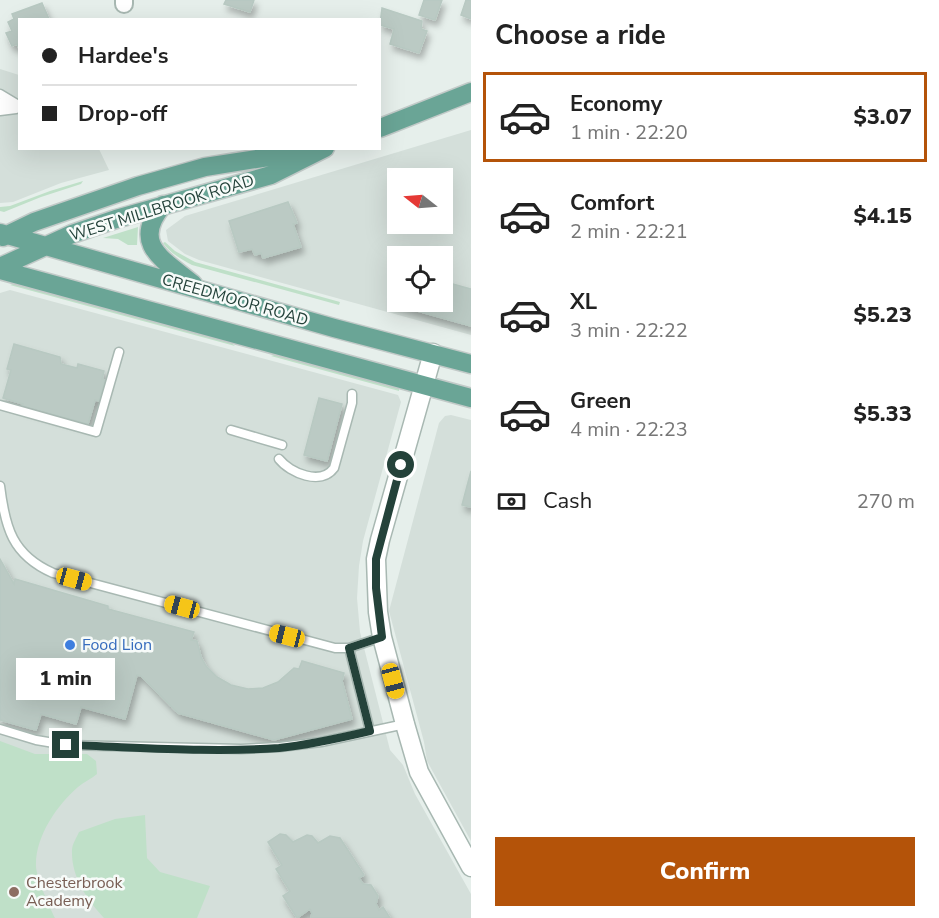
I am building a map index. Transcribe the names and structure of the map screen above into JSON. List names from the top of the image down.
{
  "streets": {
    "main road": ["WEST MILLBROOK ROAD", "CREEDMOOR ROAD"]
  },
  "crossings": [
    ["WEST MILLBROOK ROAD", "CREEDMOOR ROAD"]
  ],
  "places": ["Food Lion", "Chesterbrook Academy"],
  "north": "left",
  "page": {
    "heading": "Choose a ride",
    "banner": ["Hardee's", "Drop-off"],
    "list": [
      {
        "name": "Economy",
        "note": "1 min · 22:20",
        "value": "$3.07"
      },
      {
        "name": "Comfort",
        "note": "2 min · 22:21",
        "value": "$4.15"
      },
      {
        "name": "XL",
        "note": "3 min · 22:22",
        "value": "$5.23"
      },
      {
        "name": "Green",
        "note": "4 min · 22:23",
        "value": "$5.33"
      }
    ],
    "pay": ["Cash", "270 m"],
    "bubble": "1 min",
    "buttons": "Confirm"
  }
}
